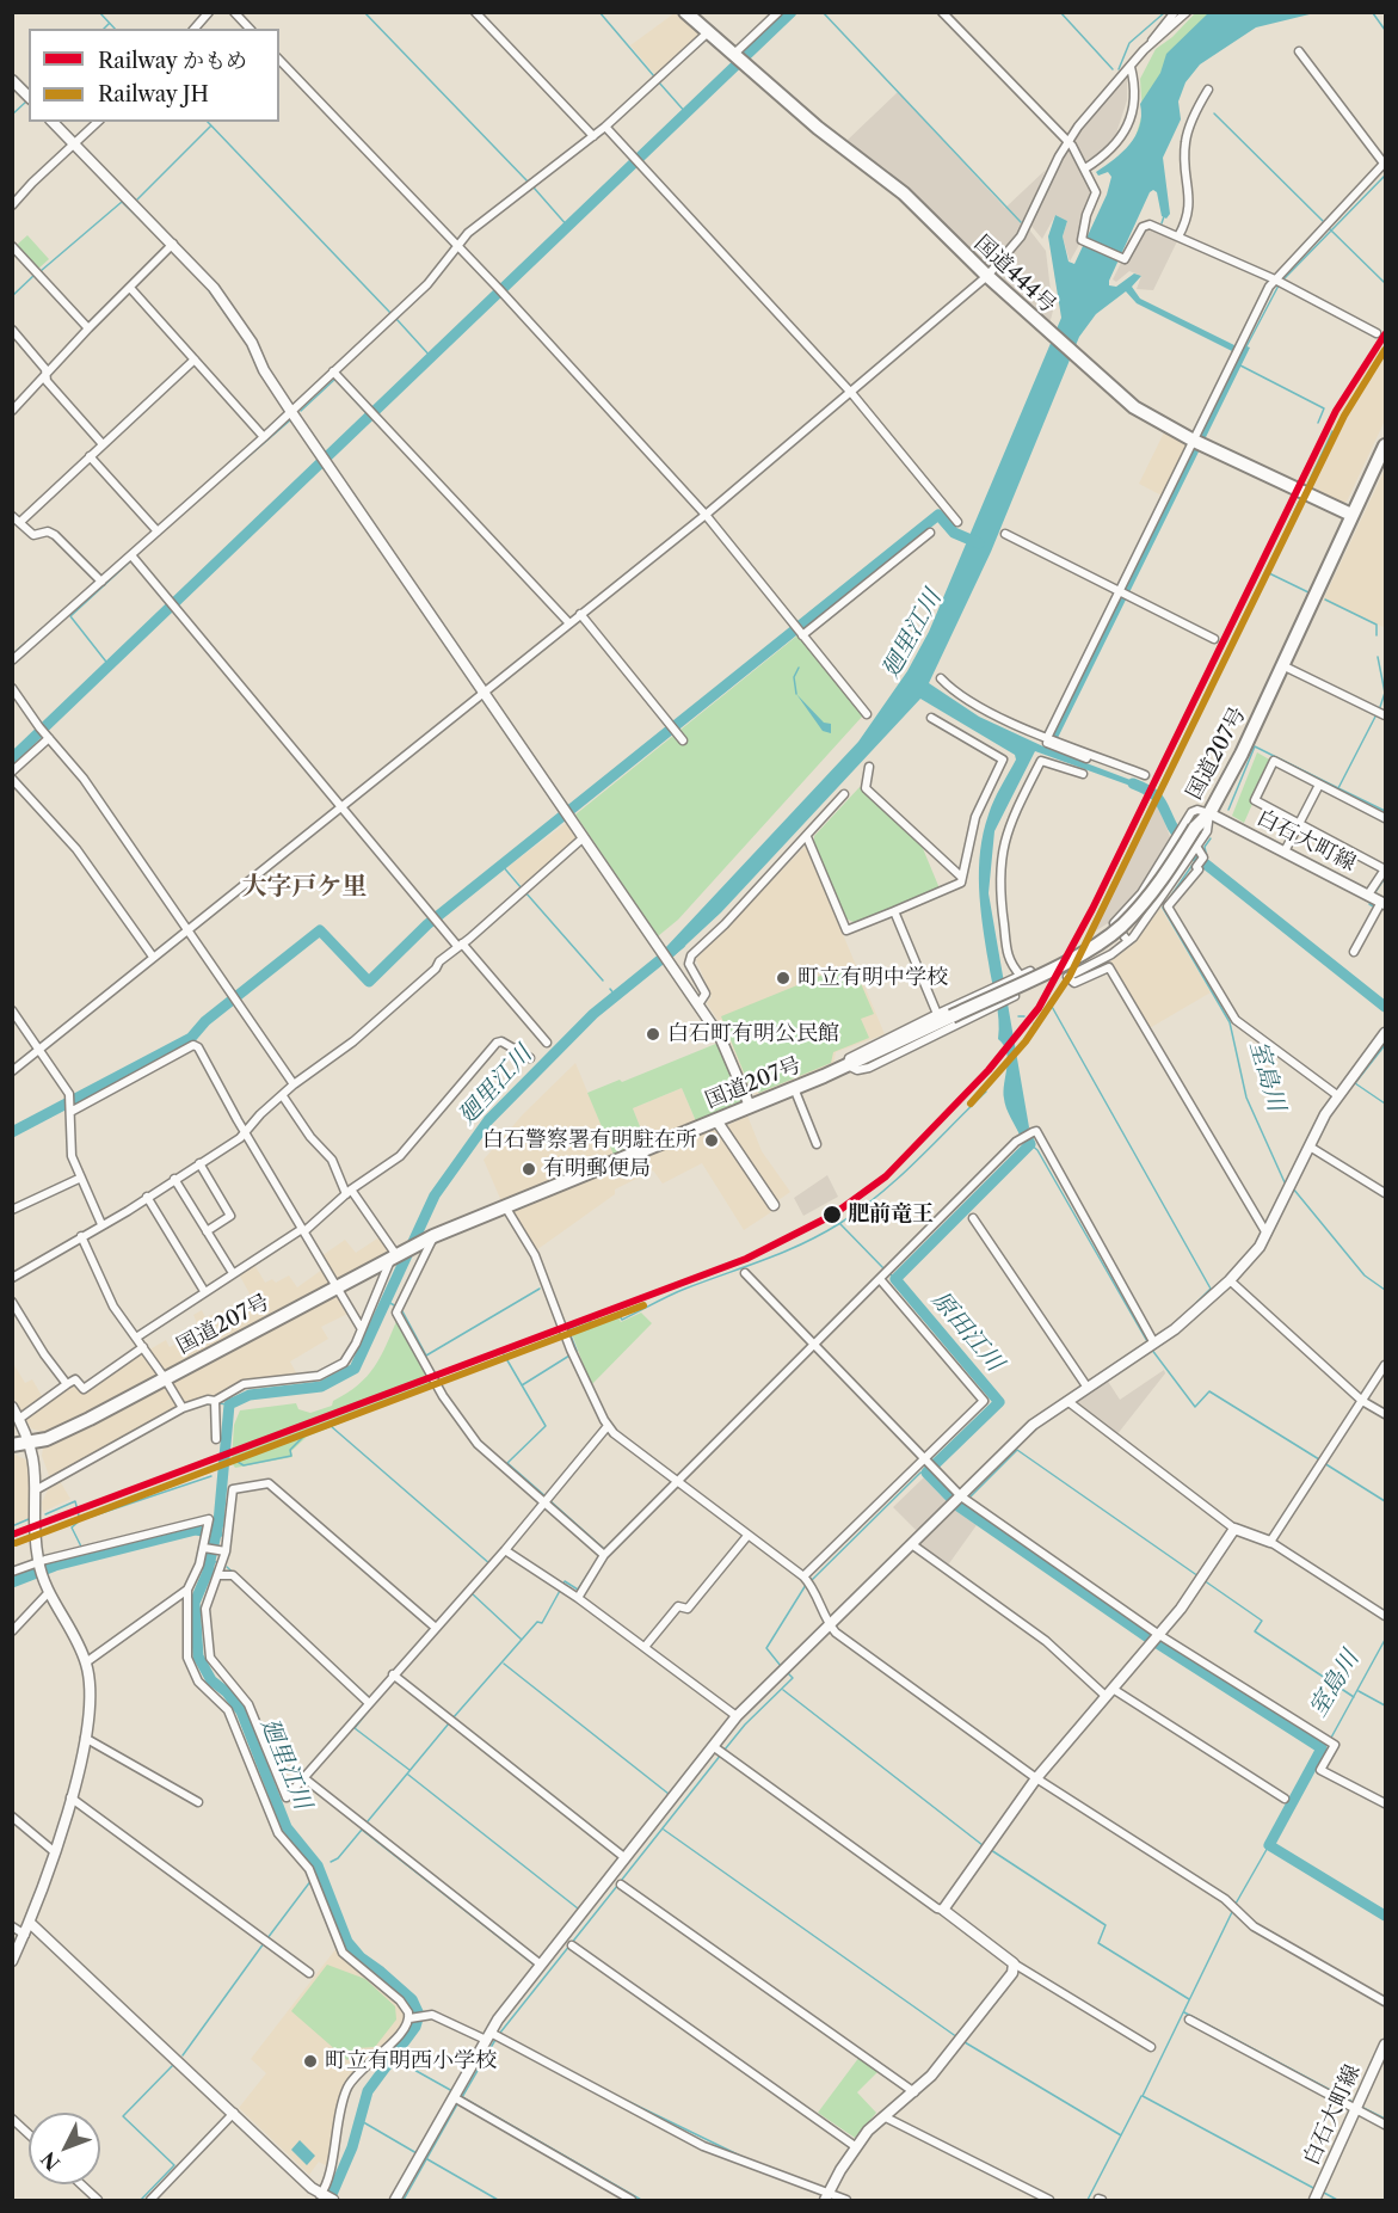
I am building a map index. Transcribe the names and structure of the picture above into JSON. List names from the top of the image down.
{
  "streets": {
    "highway": ["国道444号", "国道207号"],
    "street": ["白石大町線"]
  },
  "crossings": [
    ["国道444号", "国道207号"],
    ["国道207号", "白石大町線"]
  ],
  "districts": ["大字戸ケ里"],
  "water": ["廻里江川", "室島川", "原田江川"],
  "places": [
    "町立有明中学校",
    "白石町有明公民館",
    "白石警察署有明駐在所",
    "有明郵便局",
    "肥前竜王",
    "町立有明西小学校"
  ],
  "lines": ["rail line かもめ", "rail line JH"],
  "legend": ["Railway かもめ", "Railway JH"],
  "north": "bottom left"
}
